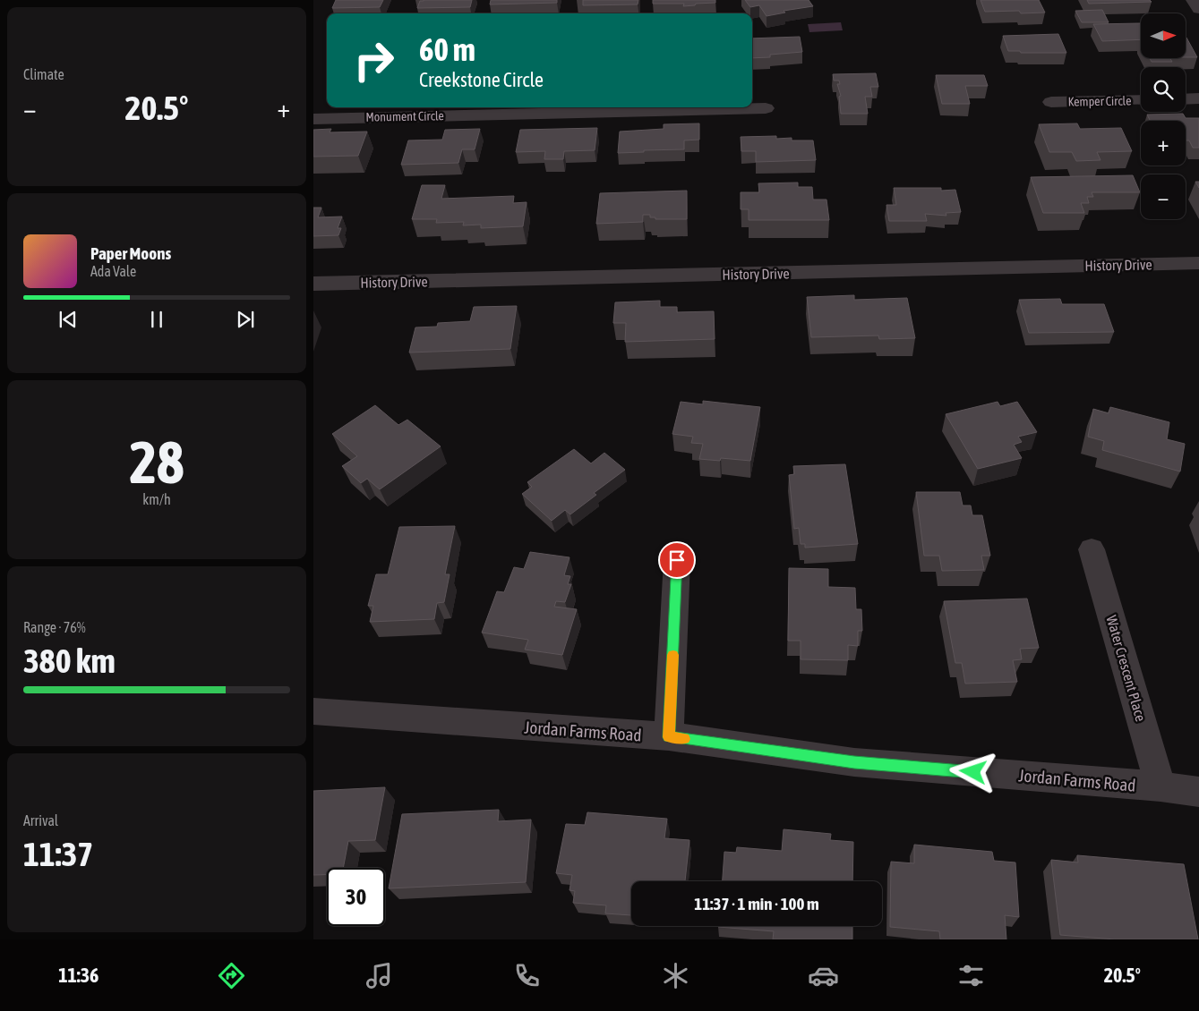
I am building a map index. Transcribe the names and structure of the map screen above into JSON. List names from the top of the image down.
{
  "streets": {
    "street": [
      "Kemper Circle",
      "Monument Circle",
      "History Drive",
      "Water Crescent Place",
      "Jordan Farms Road"
    ]
  },
  "crossings": [
    ["Water Crescent Place", "Jordan Farms Road"]
  ],
  "north": "right",
  "page": {
    "tile": [
      "Climate",
      ["28", "km/h"],
      ["Range · 76%", "380 km"],
      ["Arrival", "11:37"]
    ],
    "map_buttons": ["+", "−"],
    "turn": ["60 m", "Creekstone Circle"],
    "heat": ["−", "20.5°", "+"],
    "song": ["Paper Moons", "Ada Vale"],
    "limit": "30",
    "trip": "11:37 · 1 min · 100 m",
    "tabs": ["11:36", "20.5°"]
  }
}
